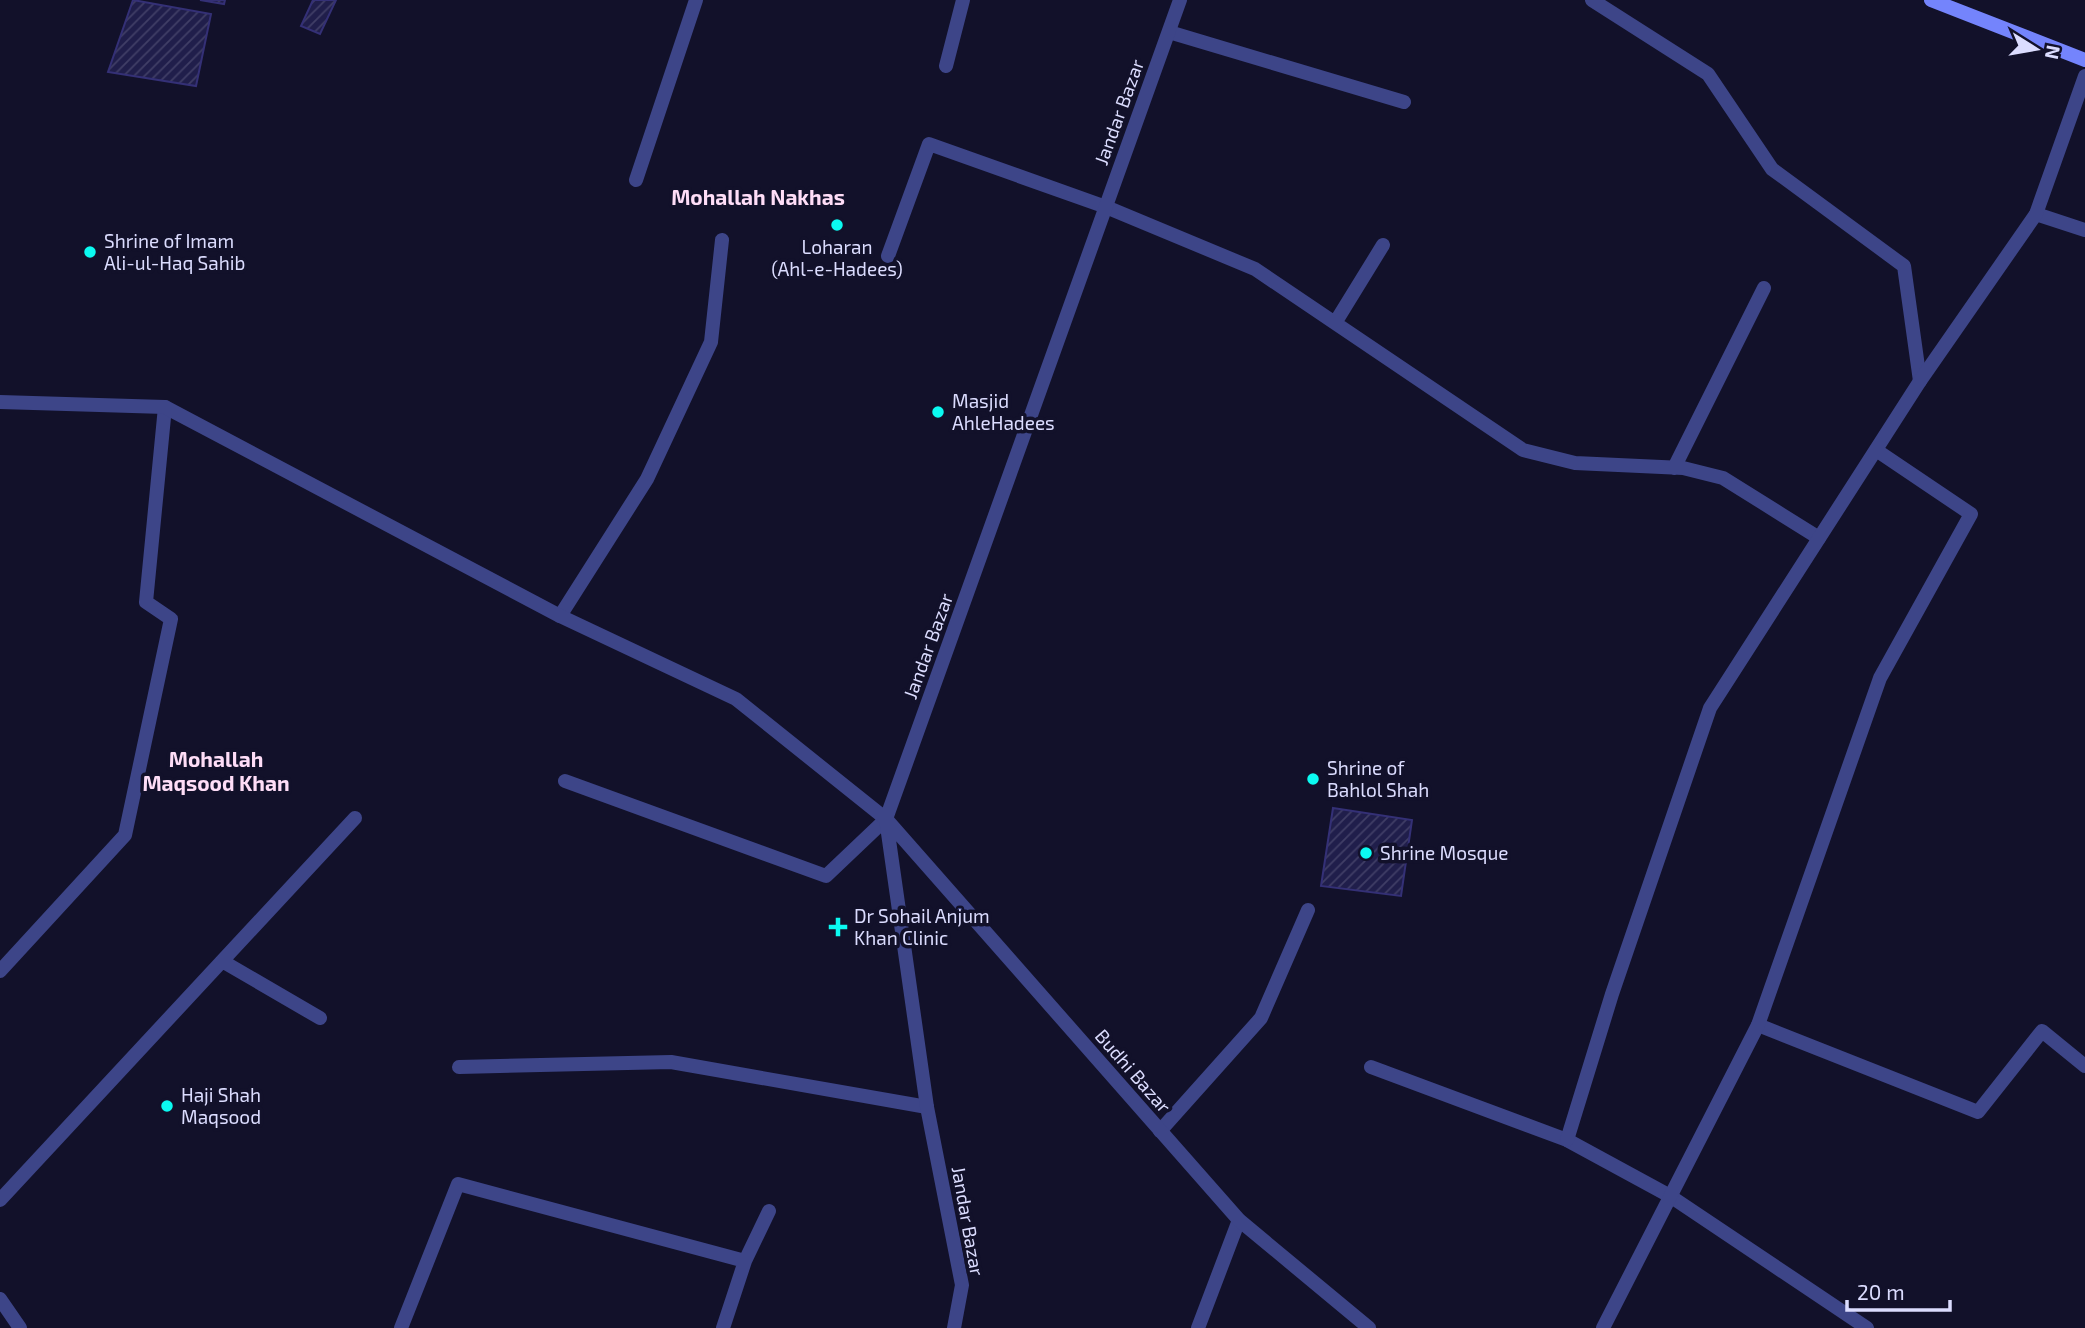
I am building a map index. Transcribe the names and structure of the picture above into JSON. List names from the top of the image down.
{
  "streets": {
    "street": ["Jandar Bazar", "Budhi Bazar"]
  },
  "crossings": [
    ["Jandar Bazar", "Budhi Bazar"]
  ],
  "districts": ["Mohallah Nakhas", "Mohallah Maqsood Khan"],
  "places": {
    "other": [
      "Loharan (Ahl-e-Hadees)",
      "Shrine of Imam Ali-ul-Haq Sahib",
      "Masjid AhleHadees",
      "Shrine of Bahlol Shah",
      "Shrine Mosque",
      "Haji Shah Maqsood"
    ],
    "health": ["Dr Sohail Anjum Khan Clinic"]
  },
  "scale_bar": "20 m",
  "north": "right"
}
